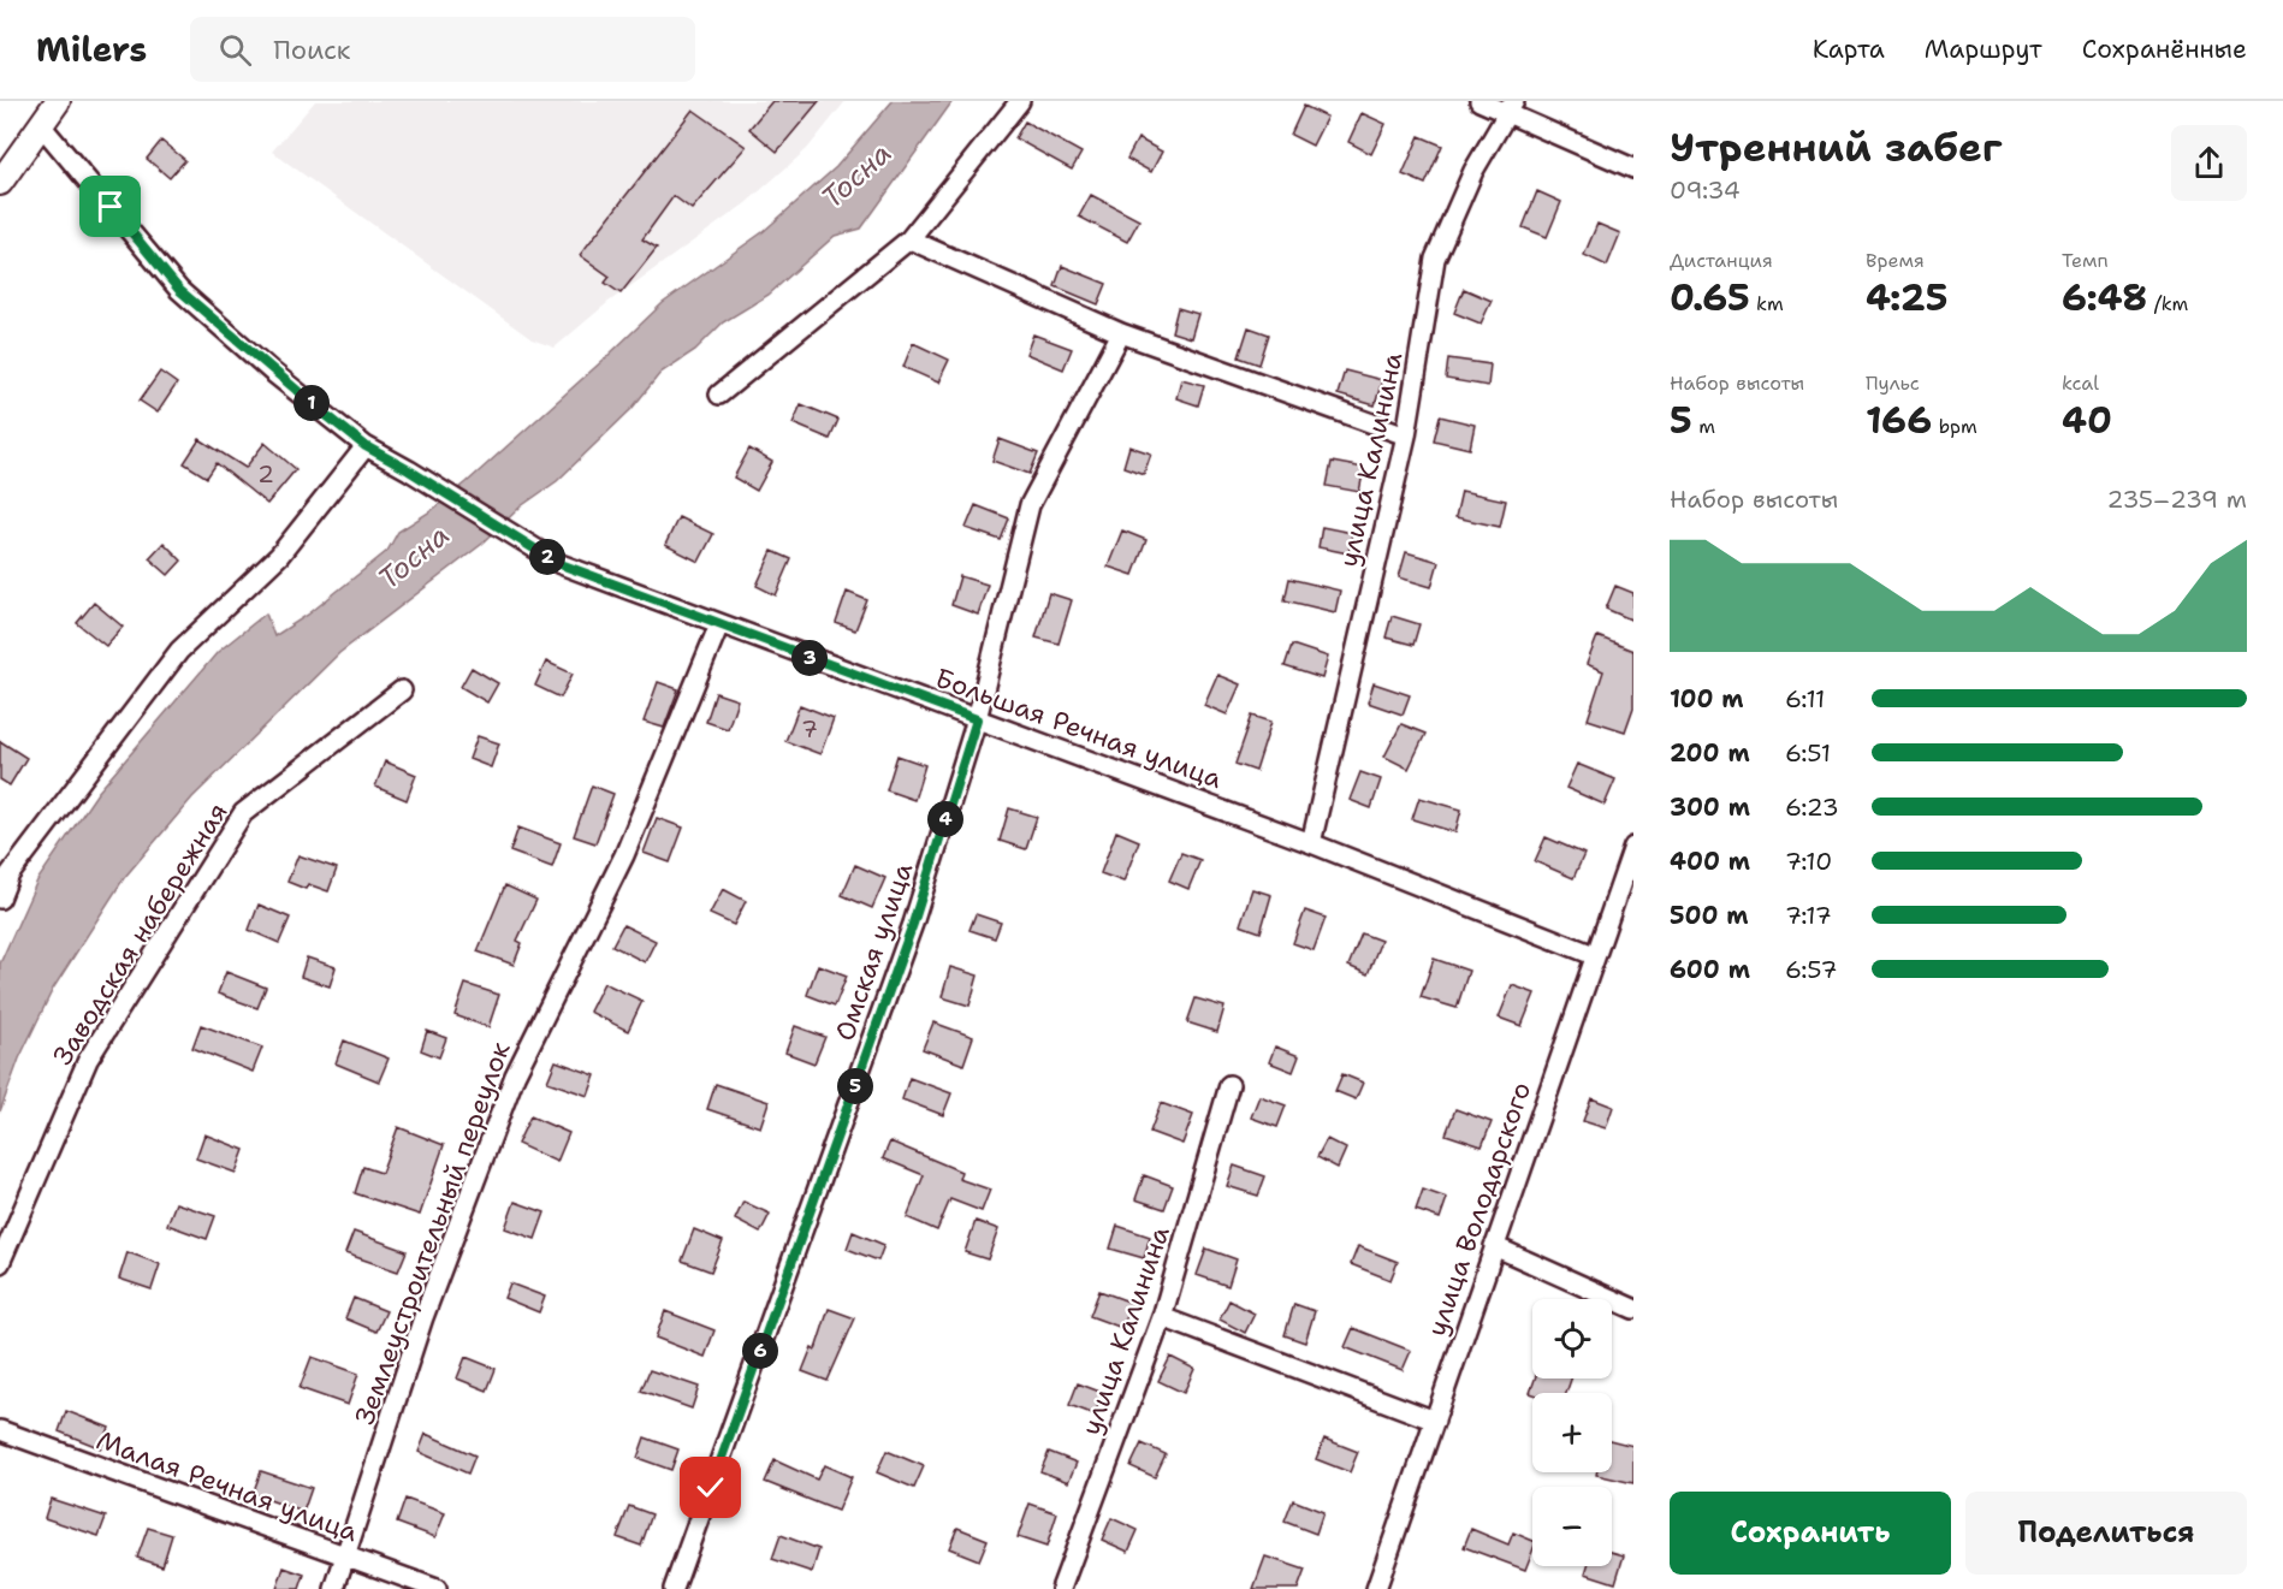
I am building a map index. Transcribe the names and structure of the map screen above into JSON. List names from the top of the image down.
{
  "streets": {
    "street": [
      "улица Калинина",
      "Большая Речная улица",
      "Заводская набережная",
      "Омская улица",
      "улица Володарского",
      "Землеустроительный переулок",
      "Малая Речная улица"
    ]
  },
  "crossings": [
    ["улица Калинина", "Большая Речная улица"],
    ["Большая Речная улица", "Омская улица"],
    ["Большая Речная улица", "улица Володарского"],
    ["Большая Речная улица", "Землеустроительный переулок"],
    ["Землеустроительный переулок", "Малая Речная улица"]
  ],
  "water": ["Тосна"],
  "house_numbers": ["2", "7"],
  "page": {
    "header": "Milers",
    "search": "Поиск",
    "nav": ["Карта", "Маршрут", "Сохранённые"],
    "heading": ["Утренний забег", "09:34"],
    "stats": [
      ["Дистанция", "0.65 km"],
      ["Время", "4:25"],
      ["Темп", "6:48 /km"],
      ["Набор высоты", "5 m"],
      ["Пульс", "166 bpm"],
      ["kcal", "40"]
    ],
    "pins": [
      "1",
      "2",
      "3",
      "4",
      "5",
      "6"
    ],
    "chart": ["Набор высоты", "235–239 m"],
    "list": [
      {
        "name": "100 m",
        "note": "6:11"
      },
      {
        "name": "200 m",
        "note": "6:51"
      },
      {
        "name": "300 m",
        "note": "6:23"
      },
      {
        "name": "400 m",
        "note": "7:10"
      },
      {
        "name": "500 m",
        "note": "7:17"
      },
      {
        "name": "600 m",
        "note": "6:57"
      }
    ],
    "map_buttons": ["+", "−"],
    "buttons": ["Сохранить", "Поделиться"]
  }
}
